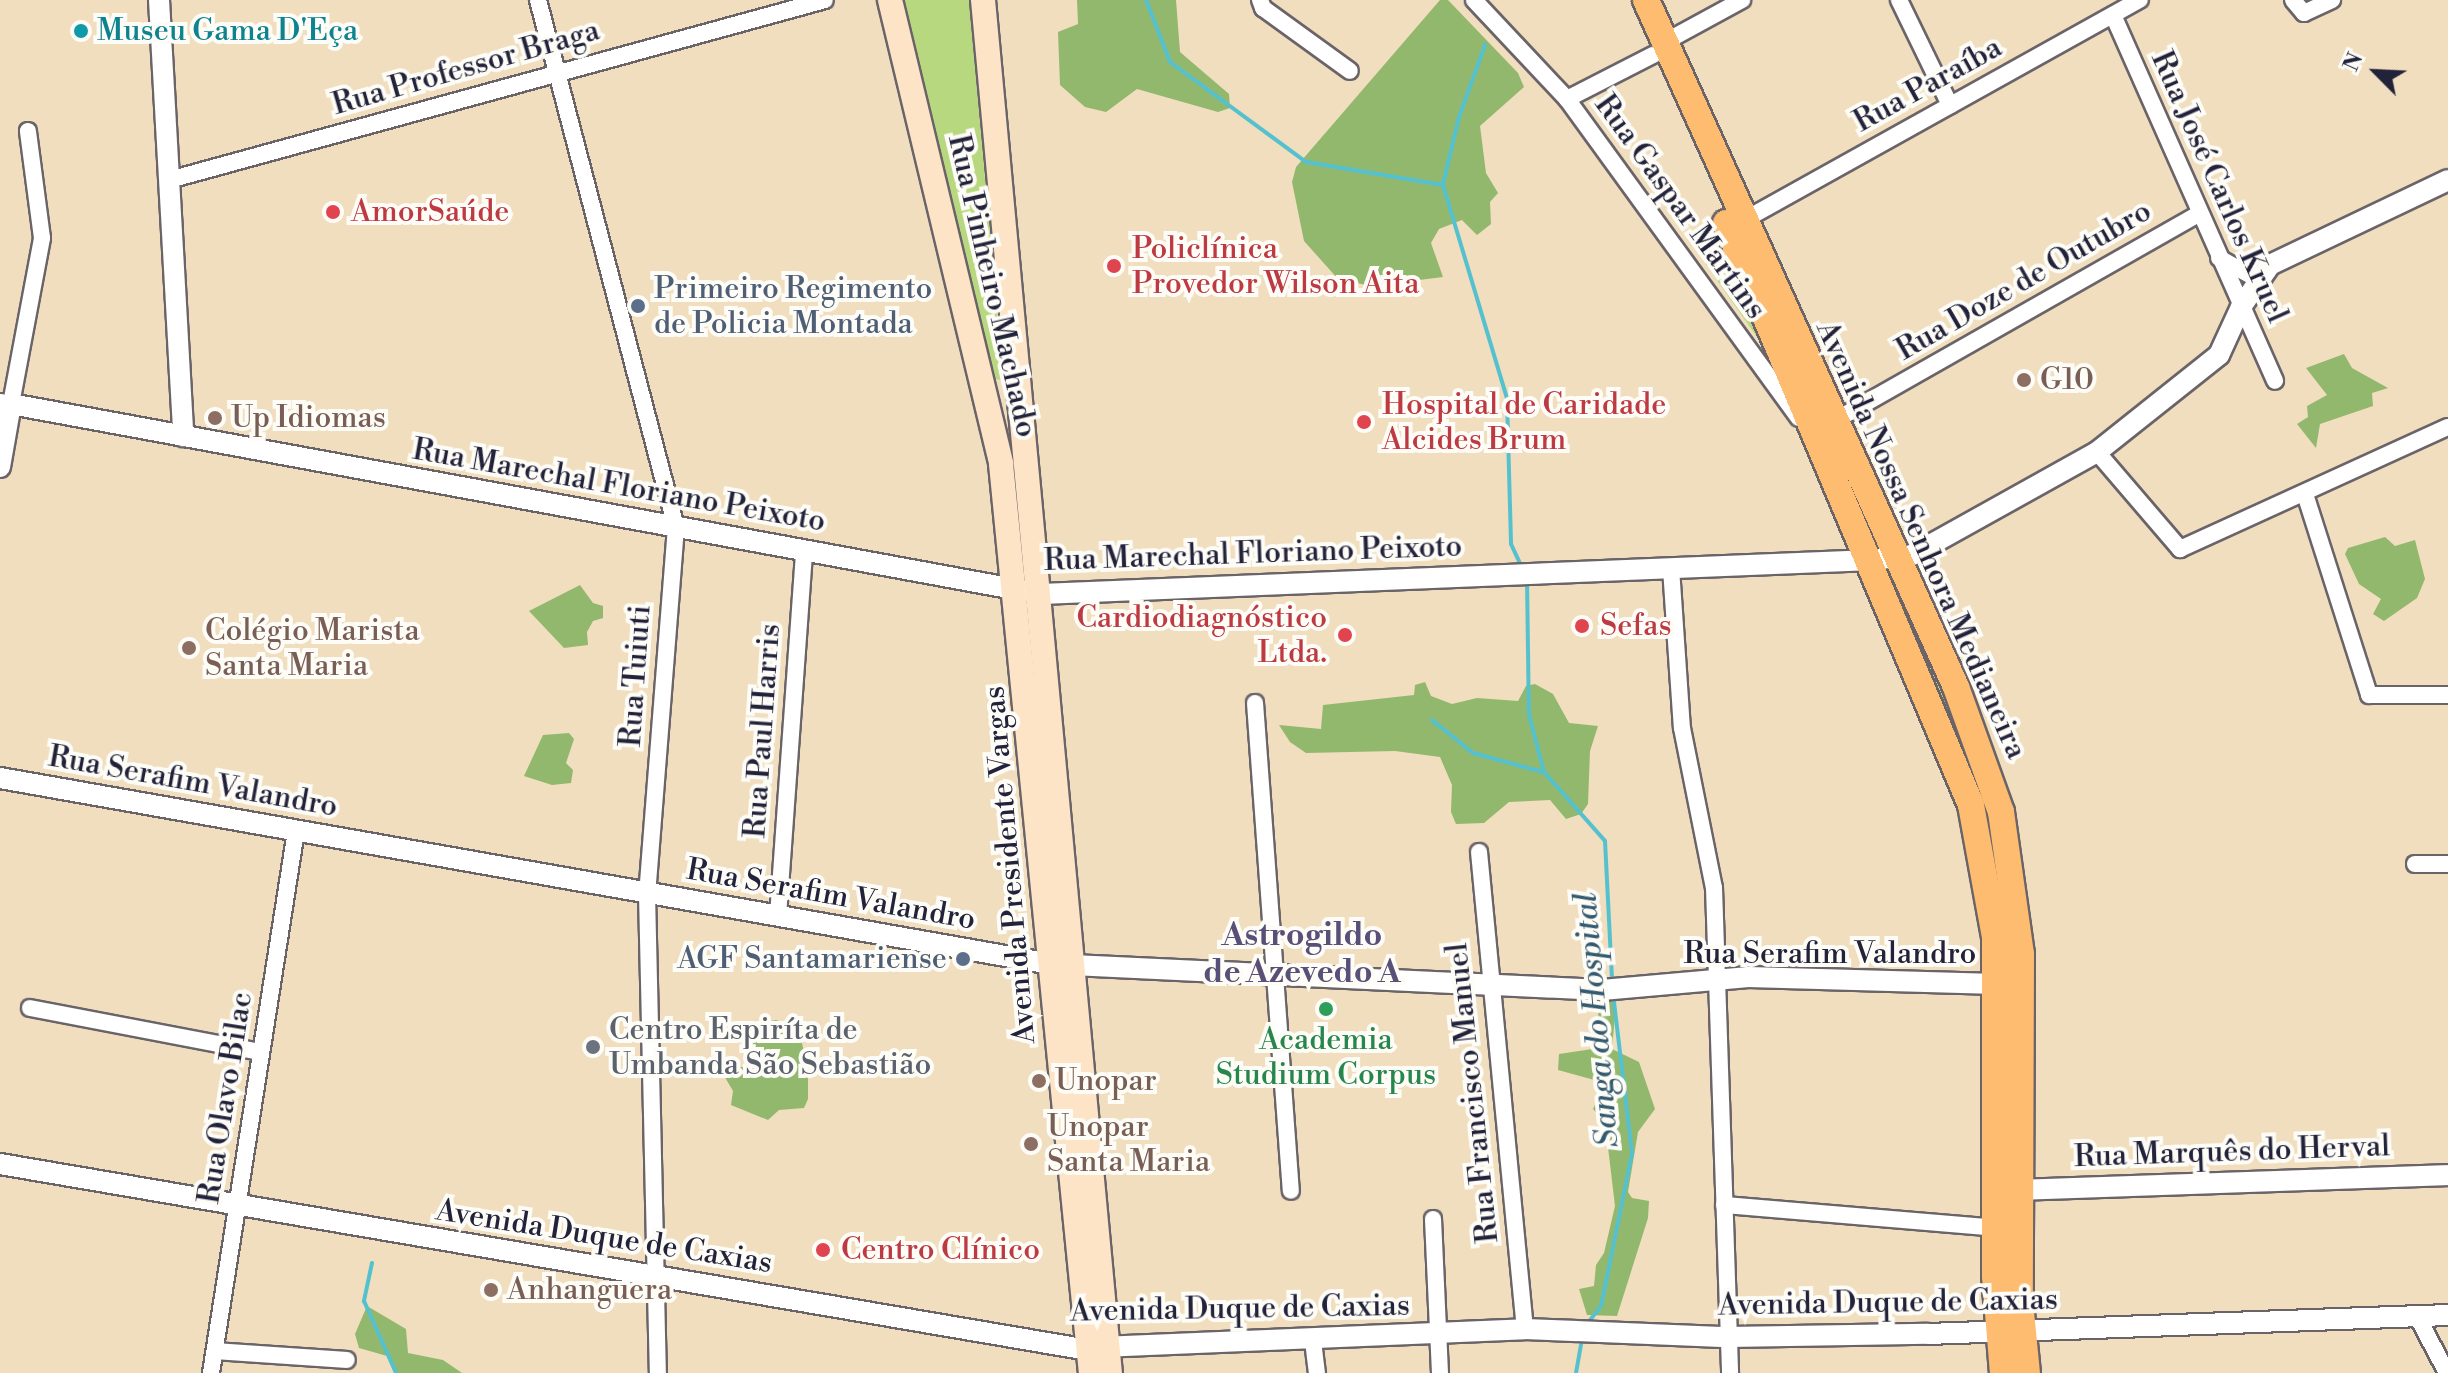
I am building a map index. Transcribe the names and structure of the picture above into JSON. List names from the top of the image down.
{
  "streets": {
    "main road": ["Rua Pinheiro Machado", "Avenida Nossa Senhora Medianeira", "Avenida Presidente Vargas"],
    "street": [
      "Rua Professor Braga",
      "Rua Paraíba",
      "Rua José Carlos Kruel",
      "Rua Gaspar Martins",
      "Rua Doze de Outubro",
      "Rua Marechal Floriano Peixoto",
      "Rua Tuiuti",
      "Rua Paul Harris",
      "Rua Serafim Valandro",
      "Rua Francisco Manuel",
      "Rua Olavo Bilac",
      "Rua Marquês do Herval",
      "Avenida Duque de Caxias"
    ]
  },
  "crossings": [
    ["Rua Professor Braga", "Rua Tuiuti"],
    ["Rua Paraíba", "Rua José Carlos Kruel"],
    ["Rua Paraíba", "Avenida Nossa Senhora Medianeira"],
    ["Rua José Carlos Kruel", "Rua Doze de Outubro"],
    ["Rua José Carlos Kruel", "Rua Marechal Floriano Peixoto"],
    ["Rua Gaspar Martins", "Avenida Nossa Senhora Medianeira"],
    ["Rua Doze de Outubro", "Avenida Nossa Senhora Medianeira"],
    ["Rua Pinheiro Machado", "Rua Marechal Floriano Peixoto"],
    ["Rua Pinheiro Machado", "Avenida Presidente Vargas"],
    ["Rua Marechal Floriano Peixoto", "Avenida Nossa Senhora Medianeira"],
    ["Rua Marechal Floriano Peixoto", "Rua Tuiuti"],
    ["Rua Marechal Floriano Peixoto", "Rua Paul Harris"],
    ["Rua Marechal Floriano Peixoto", "Avenida Presidente Vargas"],
    ["Avenida Nossa Senhora Medianeira", "Rua Serafim Valandro"],
    ["Avenida Nossa Senhora Medianeira", "Rua Marquês do Herval"],
    ["Avenida Nossa Senhora Medianeira", "Avenida Duque de Caxias"],
    ["Rua Tuiuti", "Rua Serafim Valandro"],
    ["Rua Tuiuti", "Avenida Duque de Caxias"],
    ["Rua Paul Harris", "Rua Serafim Valandro"],
    ["Rua Serafim Valandro", "Avenida Presidente Vargas"],
    ["Rua Serafim Valandro", "Rua Francisco Manuel"],
    ["Rua Serafim Valandro", "Rua Olavo Bilac"],
    ["Avenida Presidente Vargas", "Avenida Duque de Caxias"],
    ["Rua Francisco Manuel", "Avenida Duque de Caxias"],
    ["Rua Olavo Bilac", "Avenida Duque de Caxias"]
  ],
  "districts": ["Astrogildo de Azevedo A"],
  "water": ["Sanga do Hospital"],
  "places": [
    "Museu Gama D'Eça",
    "AmorSaúde",
    "Policlínica Provedor Wilson Aita",
    "Primeiro Regimento de Policia Montada",
    "G10",
    "Up Idiomas",
    "Hospital de Caridade Alcides Brum",
    "Sefas",
    "Cardiodiagnóstico Ltda.",
    "Colégio Marista Santa Maria",
    "AGF Santamariense",
    "Academia Studium Corpus",
    "Centro Espiríta de Umbanda São Sebastião",
    "Unopar",
    "Unopar Santa Maria",
    "Centro Clínico",
    "Anhanguera"
  ],
  "north": "top left"
}
